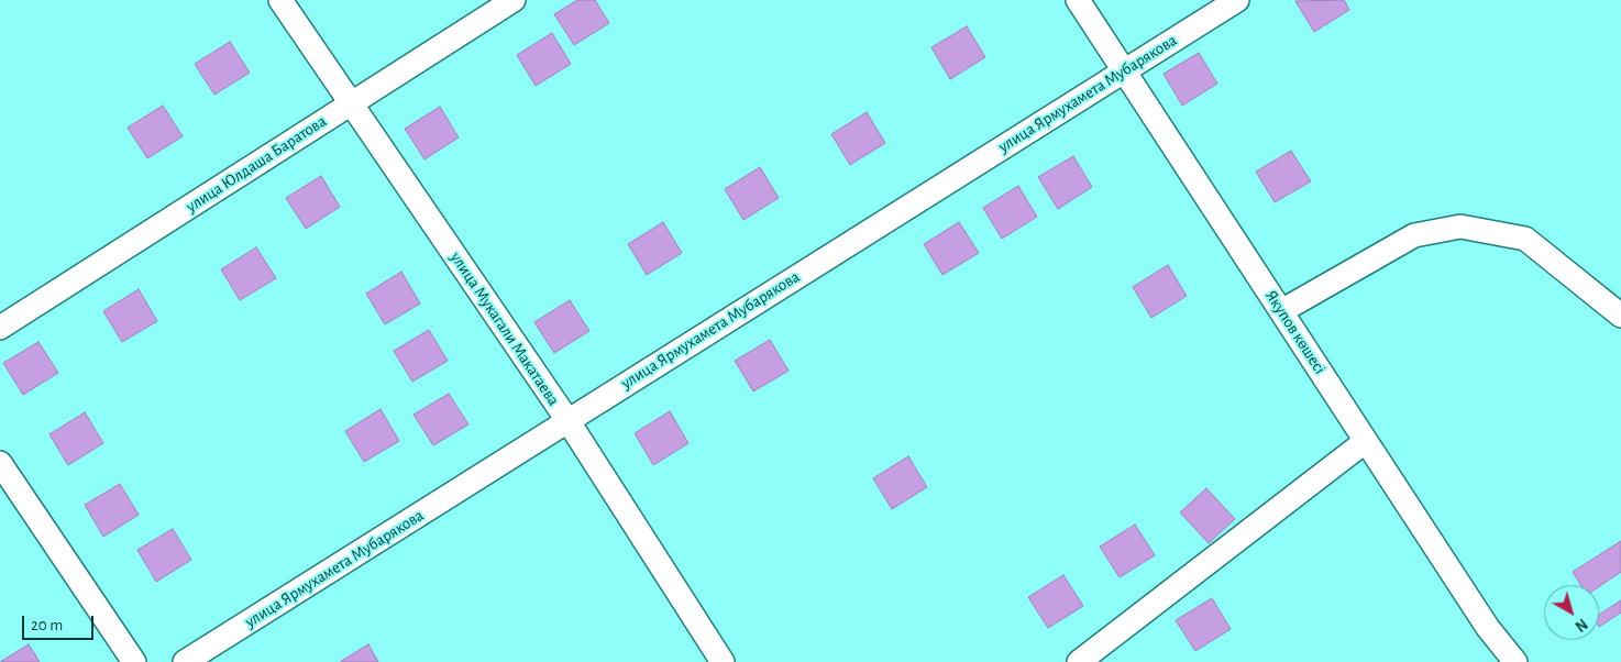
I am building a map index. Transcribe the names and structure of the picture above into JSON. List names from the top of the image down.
{
  "streets": {
    "street": [
      "улица Ярмухамета Мубарякова",
      "улица Юлдаша Баратова",
      "улица Мукагали Макатаева",
      "Якупов көшесі"
    ]
  },
  "crossings": [
    ["улица Ярмухамета Мубарякова", "улица Мукагали Макатаева"],
    ["улица Ярмухамета Мубарякова", "Якупов көшесі"],
    ["улица Юлдаша Баратова", "улица Мукагали Макатаева"]
  ],
  "scale_bar": "20 m",
  "north": "bottom right"
}
